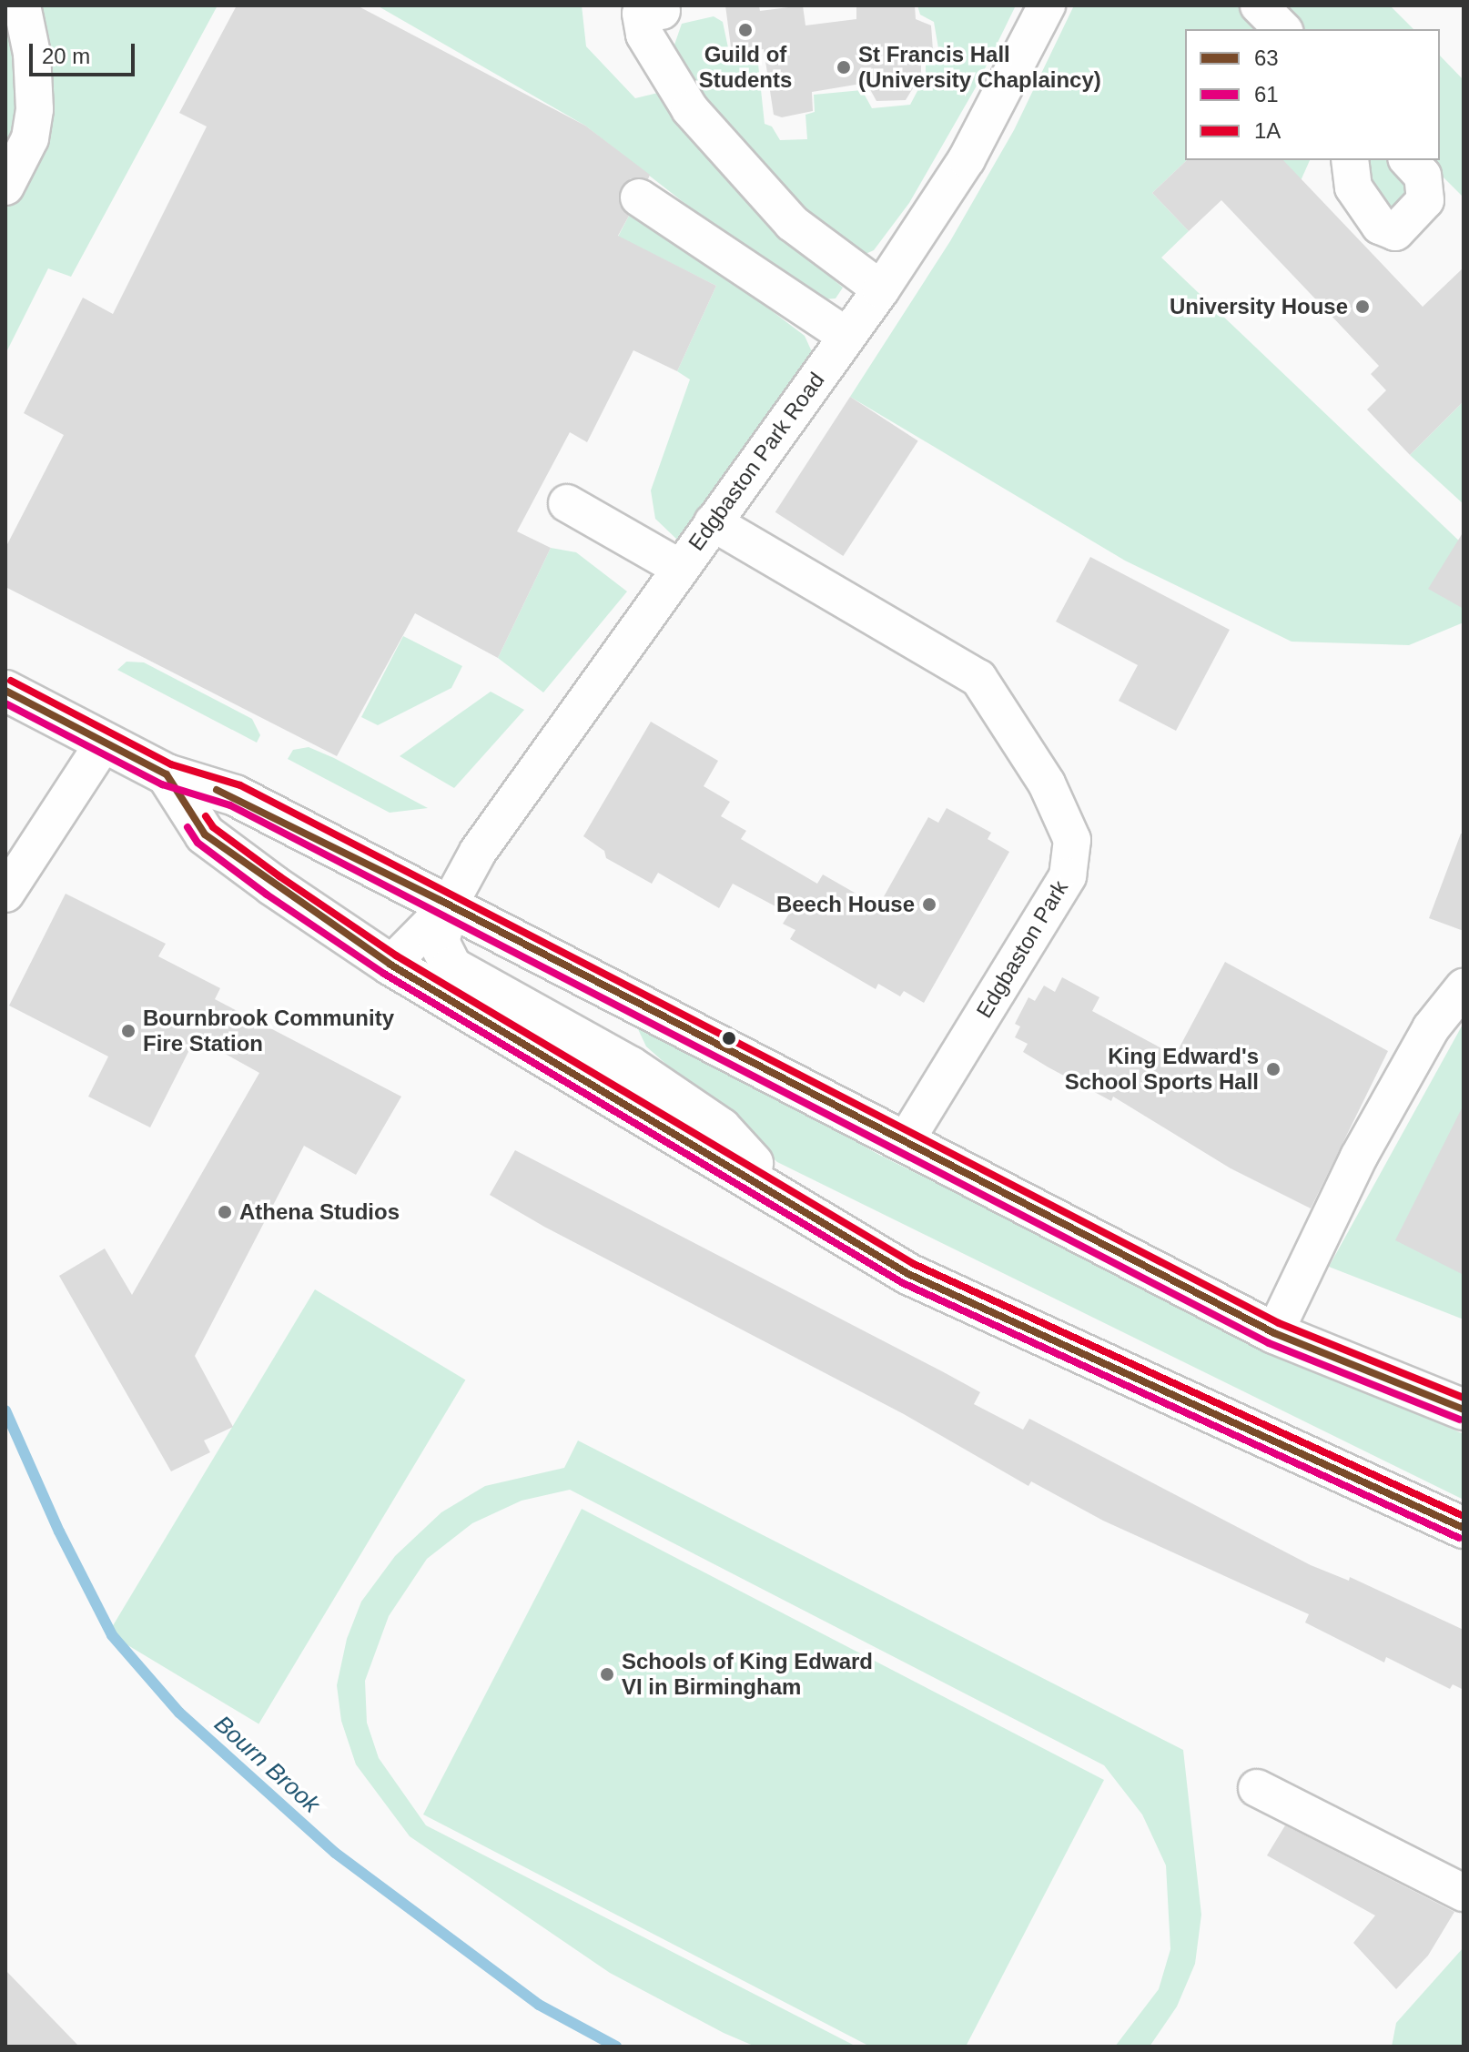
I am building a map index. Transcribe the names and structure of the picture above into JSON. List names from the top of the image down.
{
  "streets": {
    "street": ["Edgbaston Park Road", "Edgbaston Park"]
  },
  "crossings": [
    ["Edgbaston Park Road", "Edgbaston Park"]
  ],
  "water": ["Bourn Brook"],
  "places": [
    "Guild of Students",
    "St Francis Hall (University Chaplaincy)",
    "University House",
    "Beech House",
    "Bournbrook Community Fire Station",
    "King Edward's School Sports Hall",
    "Athena Studios",
    "Schools of King Edward VI in Birmingham"
  ],
  "lines": ["transit line 1A", "transit line 63", "transit line 61"],
  "legend": ["63", "61", "1A"],
  "scale_bar": "20 m"
}
